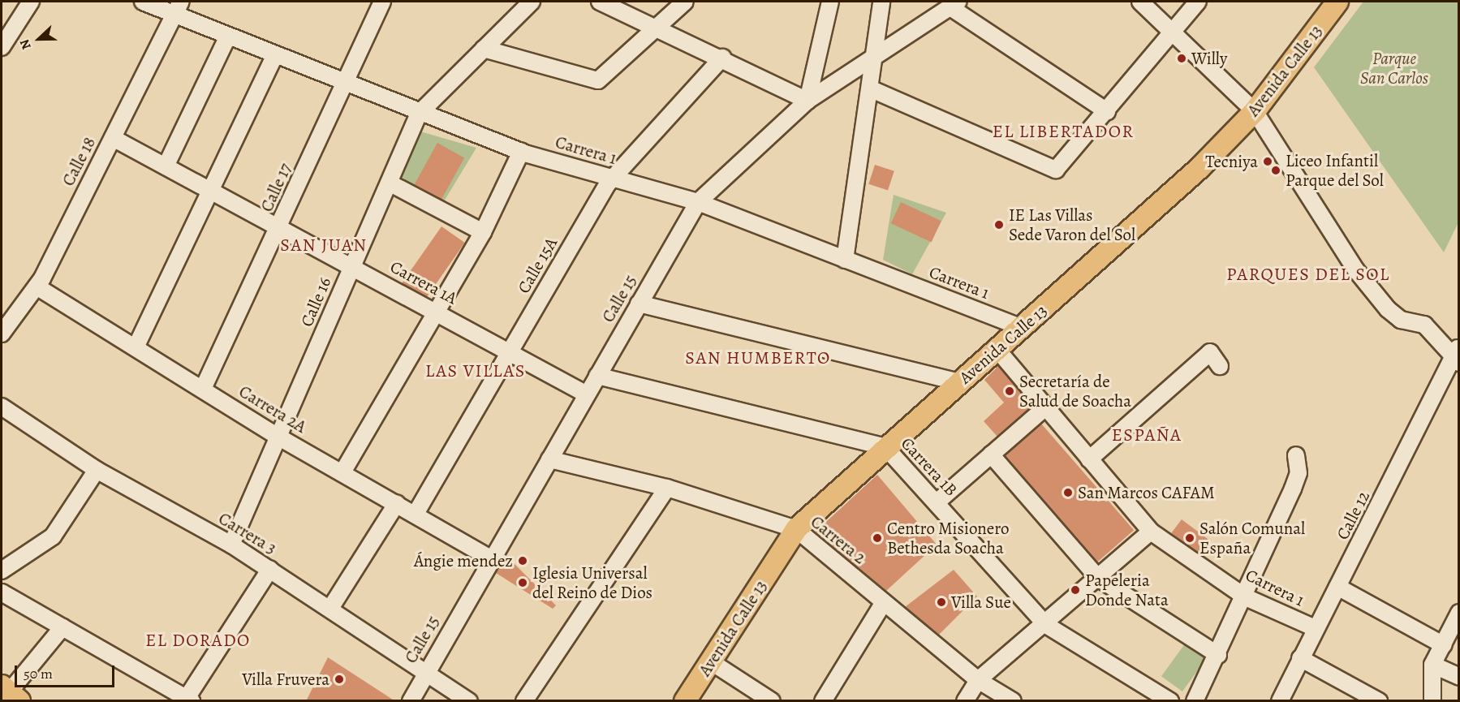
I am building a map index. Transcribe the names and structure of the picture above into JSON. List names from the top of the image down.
{
  "streets": {
    "main road": ["Avenida Calle 13"],
    "street": [
      "Carrera 1",
      "Calle 18",
      "Calle 17",
      "Calle 15A",
      "Carrera 1A",
      "Calle 15",
      "Calle 16",
      "Carrera 2A",
      "Carrera 1B",
      "Calle 12",
      "Carrera 3",
      "Carrera 2"
    ]
  },
  "crossings": [
    ["Avenida Calle 13", "Carrera 1"],
    ["Avenida Calle 13", "Carrera 1B"],
    ["Avenida Calle 13", "Carrera 2"],
    ["Carrera 1", "Calle 18"],
    ["Carrera 1", "Calle 17"],
    ["Carrera 1", "Calle 15A"],
    ["Carrera 1", "Calle 15"],
    ["Carrera 1", "Calle 16"],
    ["Carrera 1", "Calle 12"],
    ["Calle 18", "Carrera 1A"],
    ["Calle 18", "Carrera 2A"],
    ["Calle 17", "Carrera 1A"],
    ["Calle 17", "Carrera 2A"],
    ["Calle 15A", "Carrera 1A"],
    ["Calle 15A", "Carrera 2A"],
    ["Carrera 1A", "Calle 15"],
    ["Carrera 1A", "Calle 16"],
    ["Calle 15", "Carrera 2A"],
    ["Calle 15", "Carrera 1B"],
    ["Calle 15", "Carrera 3"],
    ["Calle 15", "Carrera 2"],
    ["Calle 16", "Carrera 2A"],
    ["Calle 16", "Carrera 3"]
  ],
  "districts": [
    "EL LIBERTADOR",
    "SAN JUAN",
    "PARQUES DEL SOL",
    "SAN HUMBERTO",
    "LAS VILLAS",
    "ESPAÑA",
    "EL DORADO"
  ],
  "parks": ["Parque San Carlos"],
  "places": [
    "Willy",
    "Tecniya",
    "Liceo Infantil Parque del Sol",
    "IE Las Villas Sede Varon del Sol",
    "Secretaría de Salud de Soacha",
    "San Marcos CAFAM",
    "Centro Misionero Bethesda Soacha",
    "Salón Comunal España",
    "Ángie mendez",
    "Iglesia Universal del Reino de Dios",
    "Papeleria Donde Nata",
    "Villa Sue",
    "Villa Fruvera"
  ],
  "scale_bar": "50 m",
  "north": "left"
}
